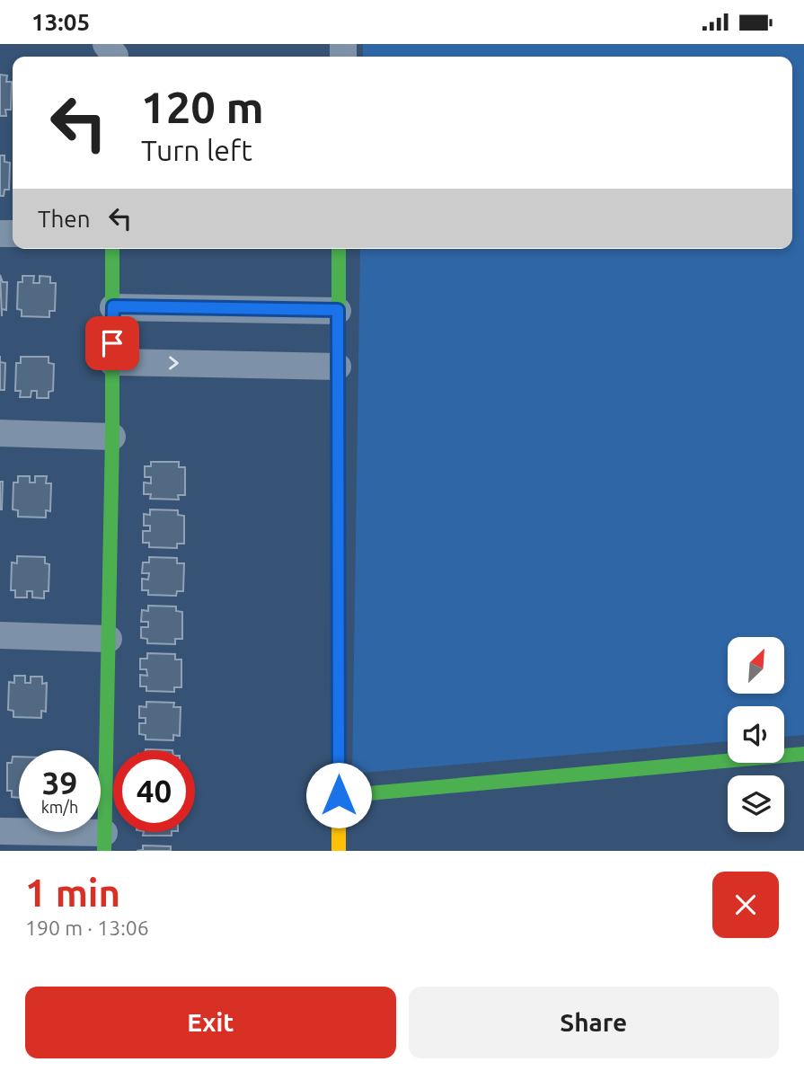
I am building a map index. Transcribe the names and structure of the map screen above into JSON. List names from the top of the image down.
{
  "north": "top right",
  "page": {
    "status": "13:05",
    "turn": ["120 m", "Turn left"],
    "then": "Then",
    "speed": "39 km/h",
    "limit": "40",
    "heading": ["1 min", "190 m · 13:06"],
    "buttons": ["Exit", "Share"]
  }
}
